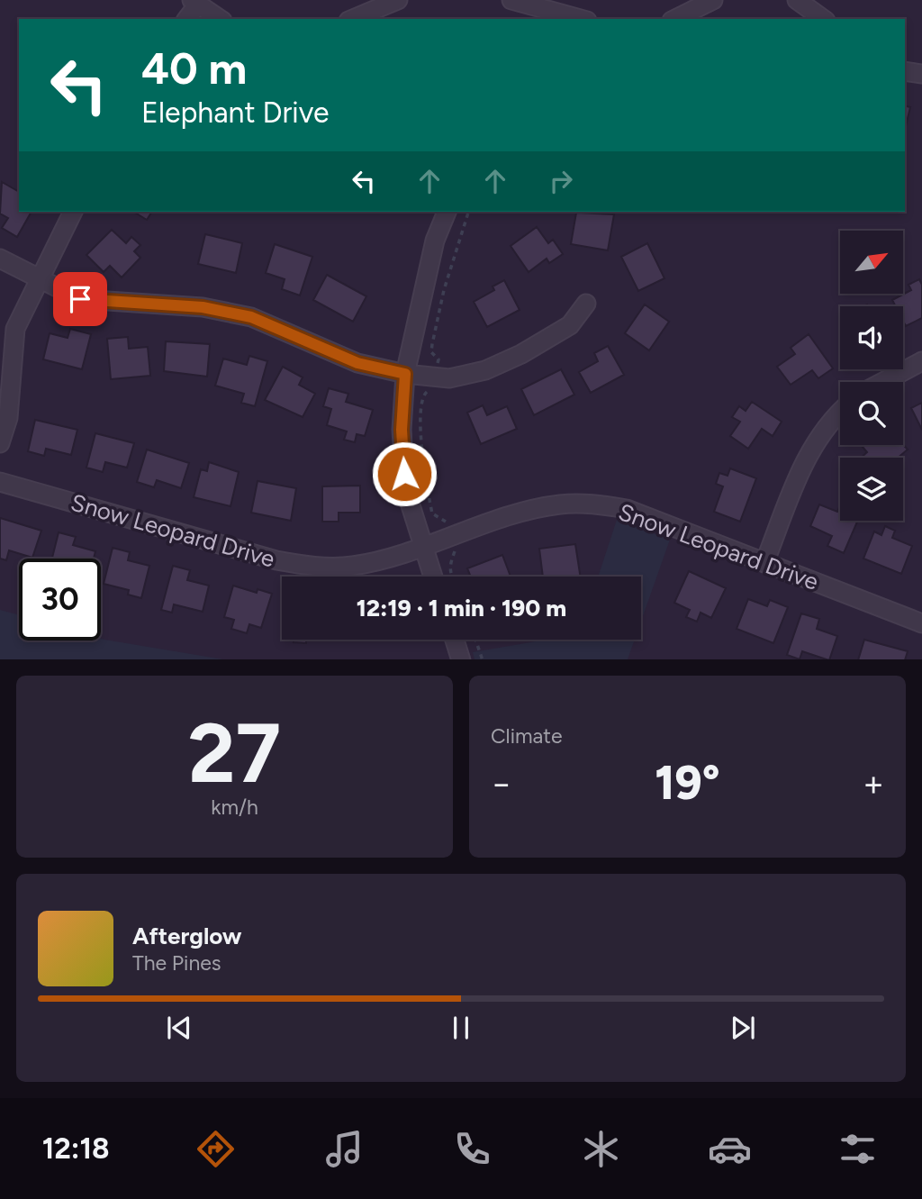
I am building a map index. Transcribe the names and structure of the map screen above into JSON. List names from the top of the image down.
{
  "streets": {
    "street": ["Snow Leopard Drive"]
  },
  "north": "top right",
  "page": {
    "turn": ["40 m", "Elephant Drive"],
    "limit": "30",
    "trip": "12:19 · 1 min · 190 m",
    "tile": [
      ["27", "km/h"],
      "Climate"
    ],
    "heat": ["−", "19°", "+"],
    "song": ["Afterglow", "The Pines"],
    "tabs": "12:18"
  }
}
